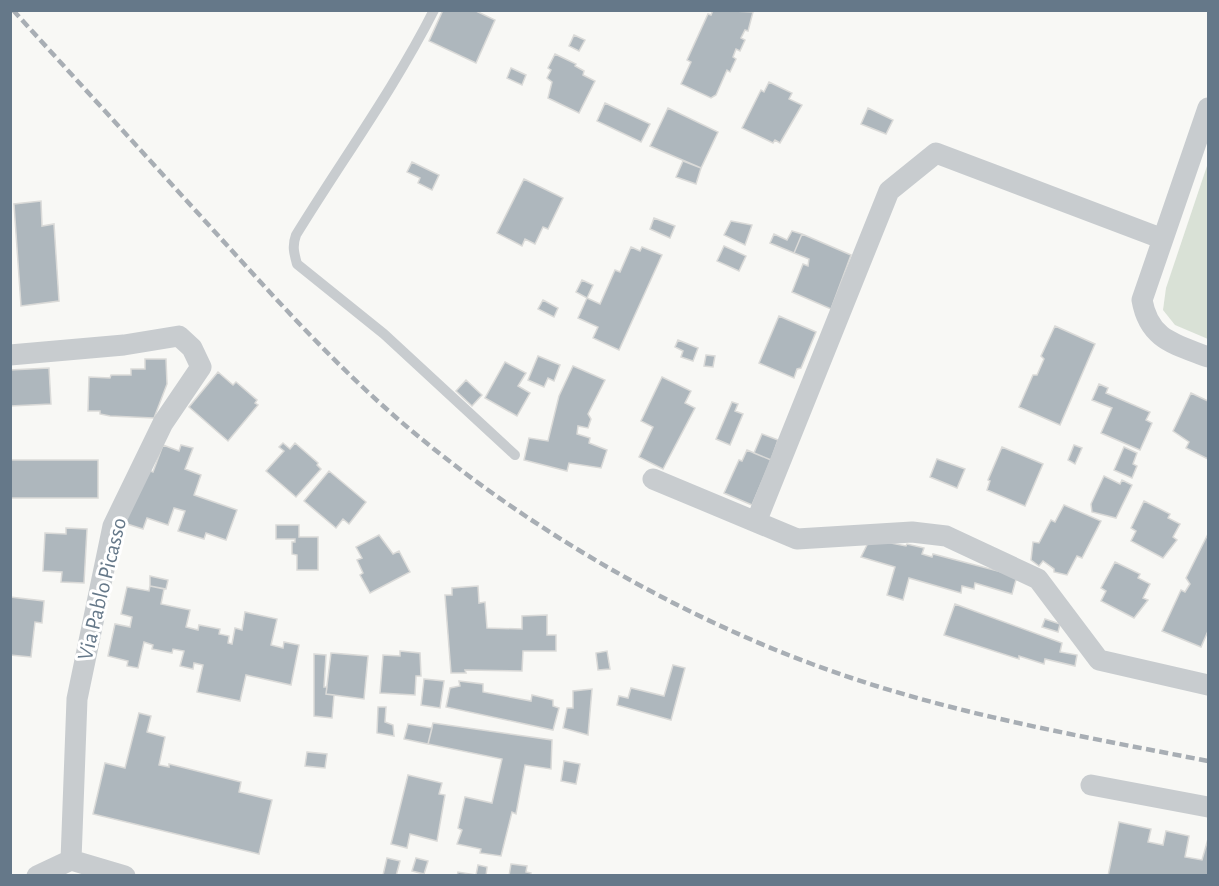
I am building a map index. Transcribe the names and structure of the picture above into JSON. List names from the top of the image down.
{
  "streets": {
    "street": ["Via Pablo Picasso"]
  }
}
